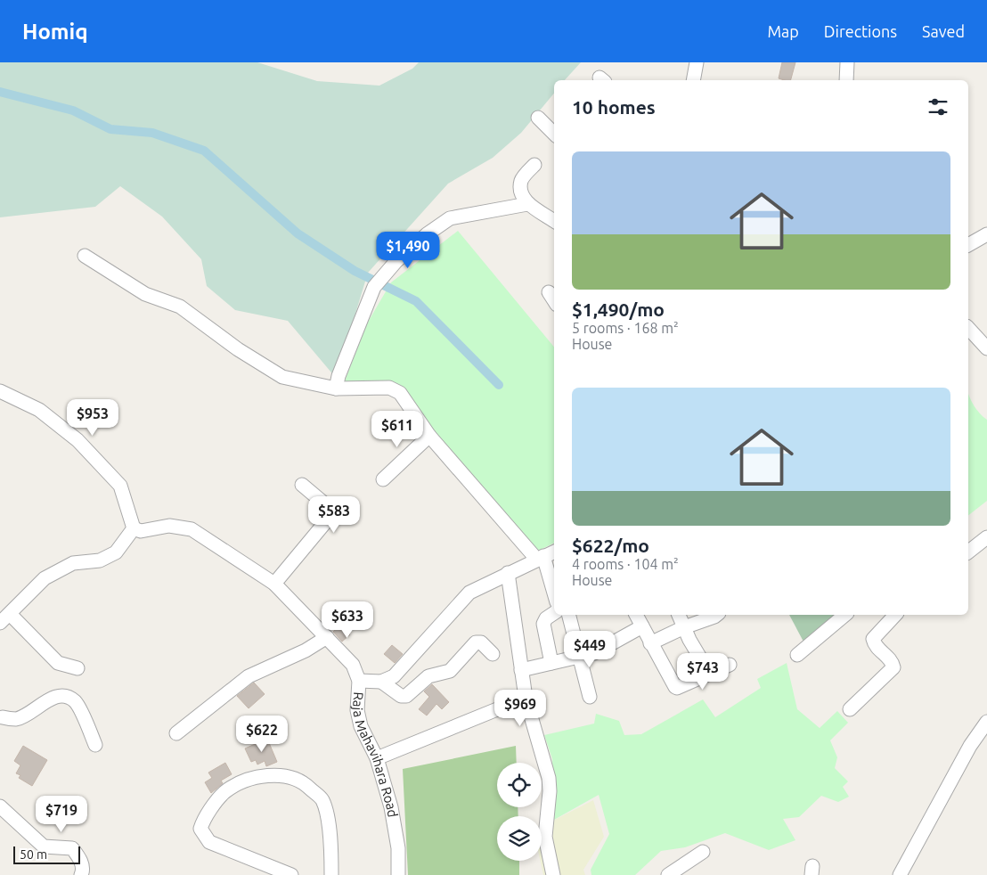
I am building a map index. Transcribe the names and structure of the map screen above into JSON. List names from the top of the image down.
{
  "streets": {
    "street": ["Raja Mahavihara Road"]
  },
  "scale_bar": "50 m",
  "page": {
    "header": "Homiq",
    "nav": ["Map", "Directions", "Saved"],
    "heading": "10 homes",
    "list": [
      {
        "name": "$1,490/mo",
        "note": "5 rooms · 168 m² · House"
      },
      {
        "name": "$622/mo",
        "note": "4 rooms · 104 m² · House"
      }
    ],
    "price": [
      "$1,490",
      "$953",
      "$611",
      "$583",
      "$633",
      "$449",
      "$743",
      "$969",
      "$622",
      "$719"
    ],
    "scale": "50 m"
  }
}
